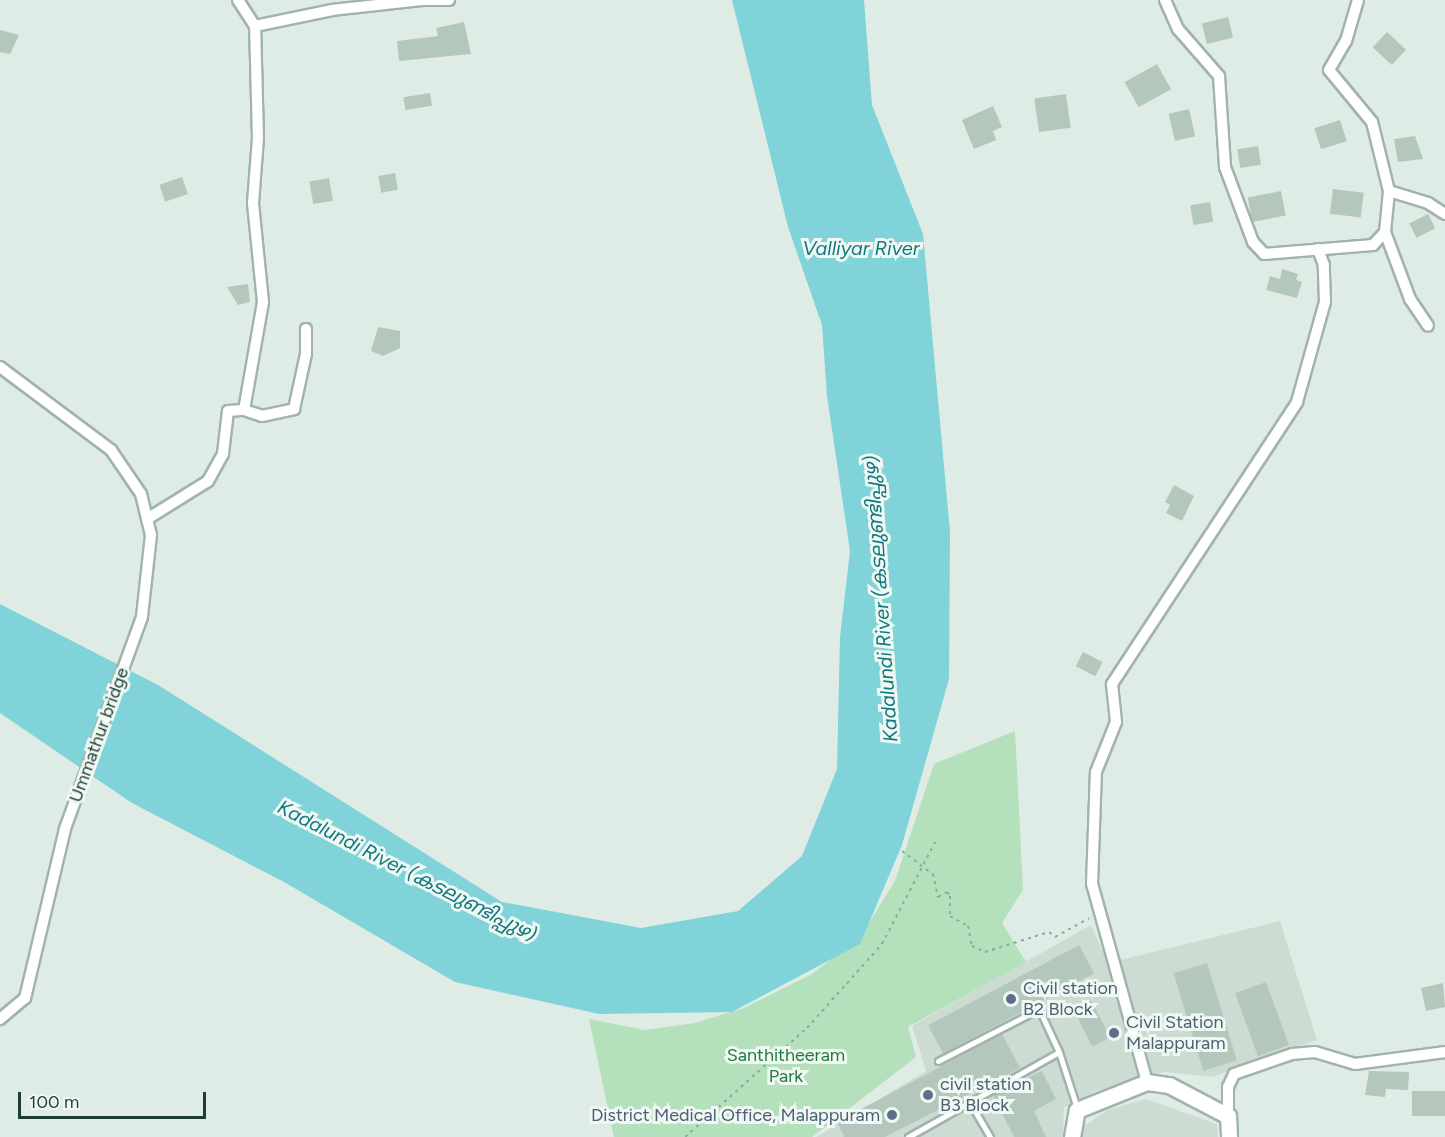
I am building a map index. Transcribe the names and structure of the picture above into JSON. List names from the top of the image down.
{
  "streets": {
    "street": ["Ummathur bridge"]
  },
  "water": ["Valliyar River", "Kadalundi River (കടലുണ്ടിപ്പുഴ)"],
  "parks": ["Santhitheeram Park"],
  "places": [
    "Civil station B2 Block",
    "Civil Station Malappuram",
    "civil station B3 Block",
    "District Medical Office, Malappuram"
  ],
  "scale_bar": "100 m"
}
